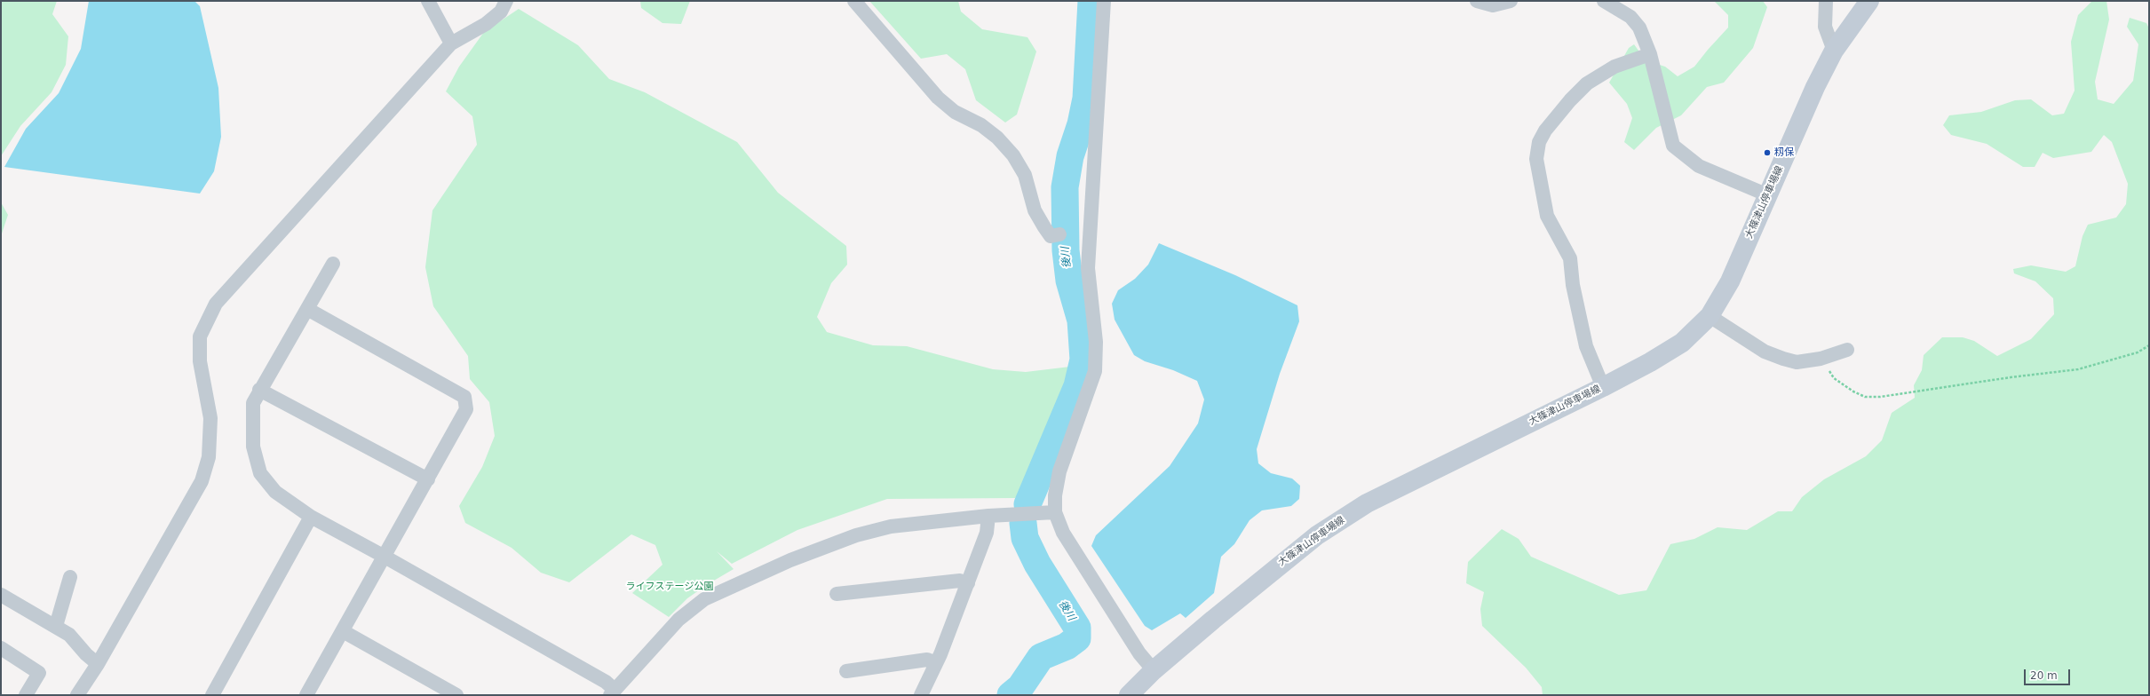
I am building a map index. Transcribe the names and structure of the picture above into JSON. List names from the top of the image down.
{
  "streets": {
    "main road": ["大篠津山停車場線"]
  },
  "water": ["後川"],
  "parks": ["ライフステージ公園"],
  "places": ["籾保"],
  "scale_bar": "20 m"
}
